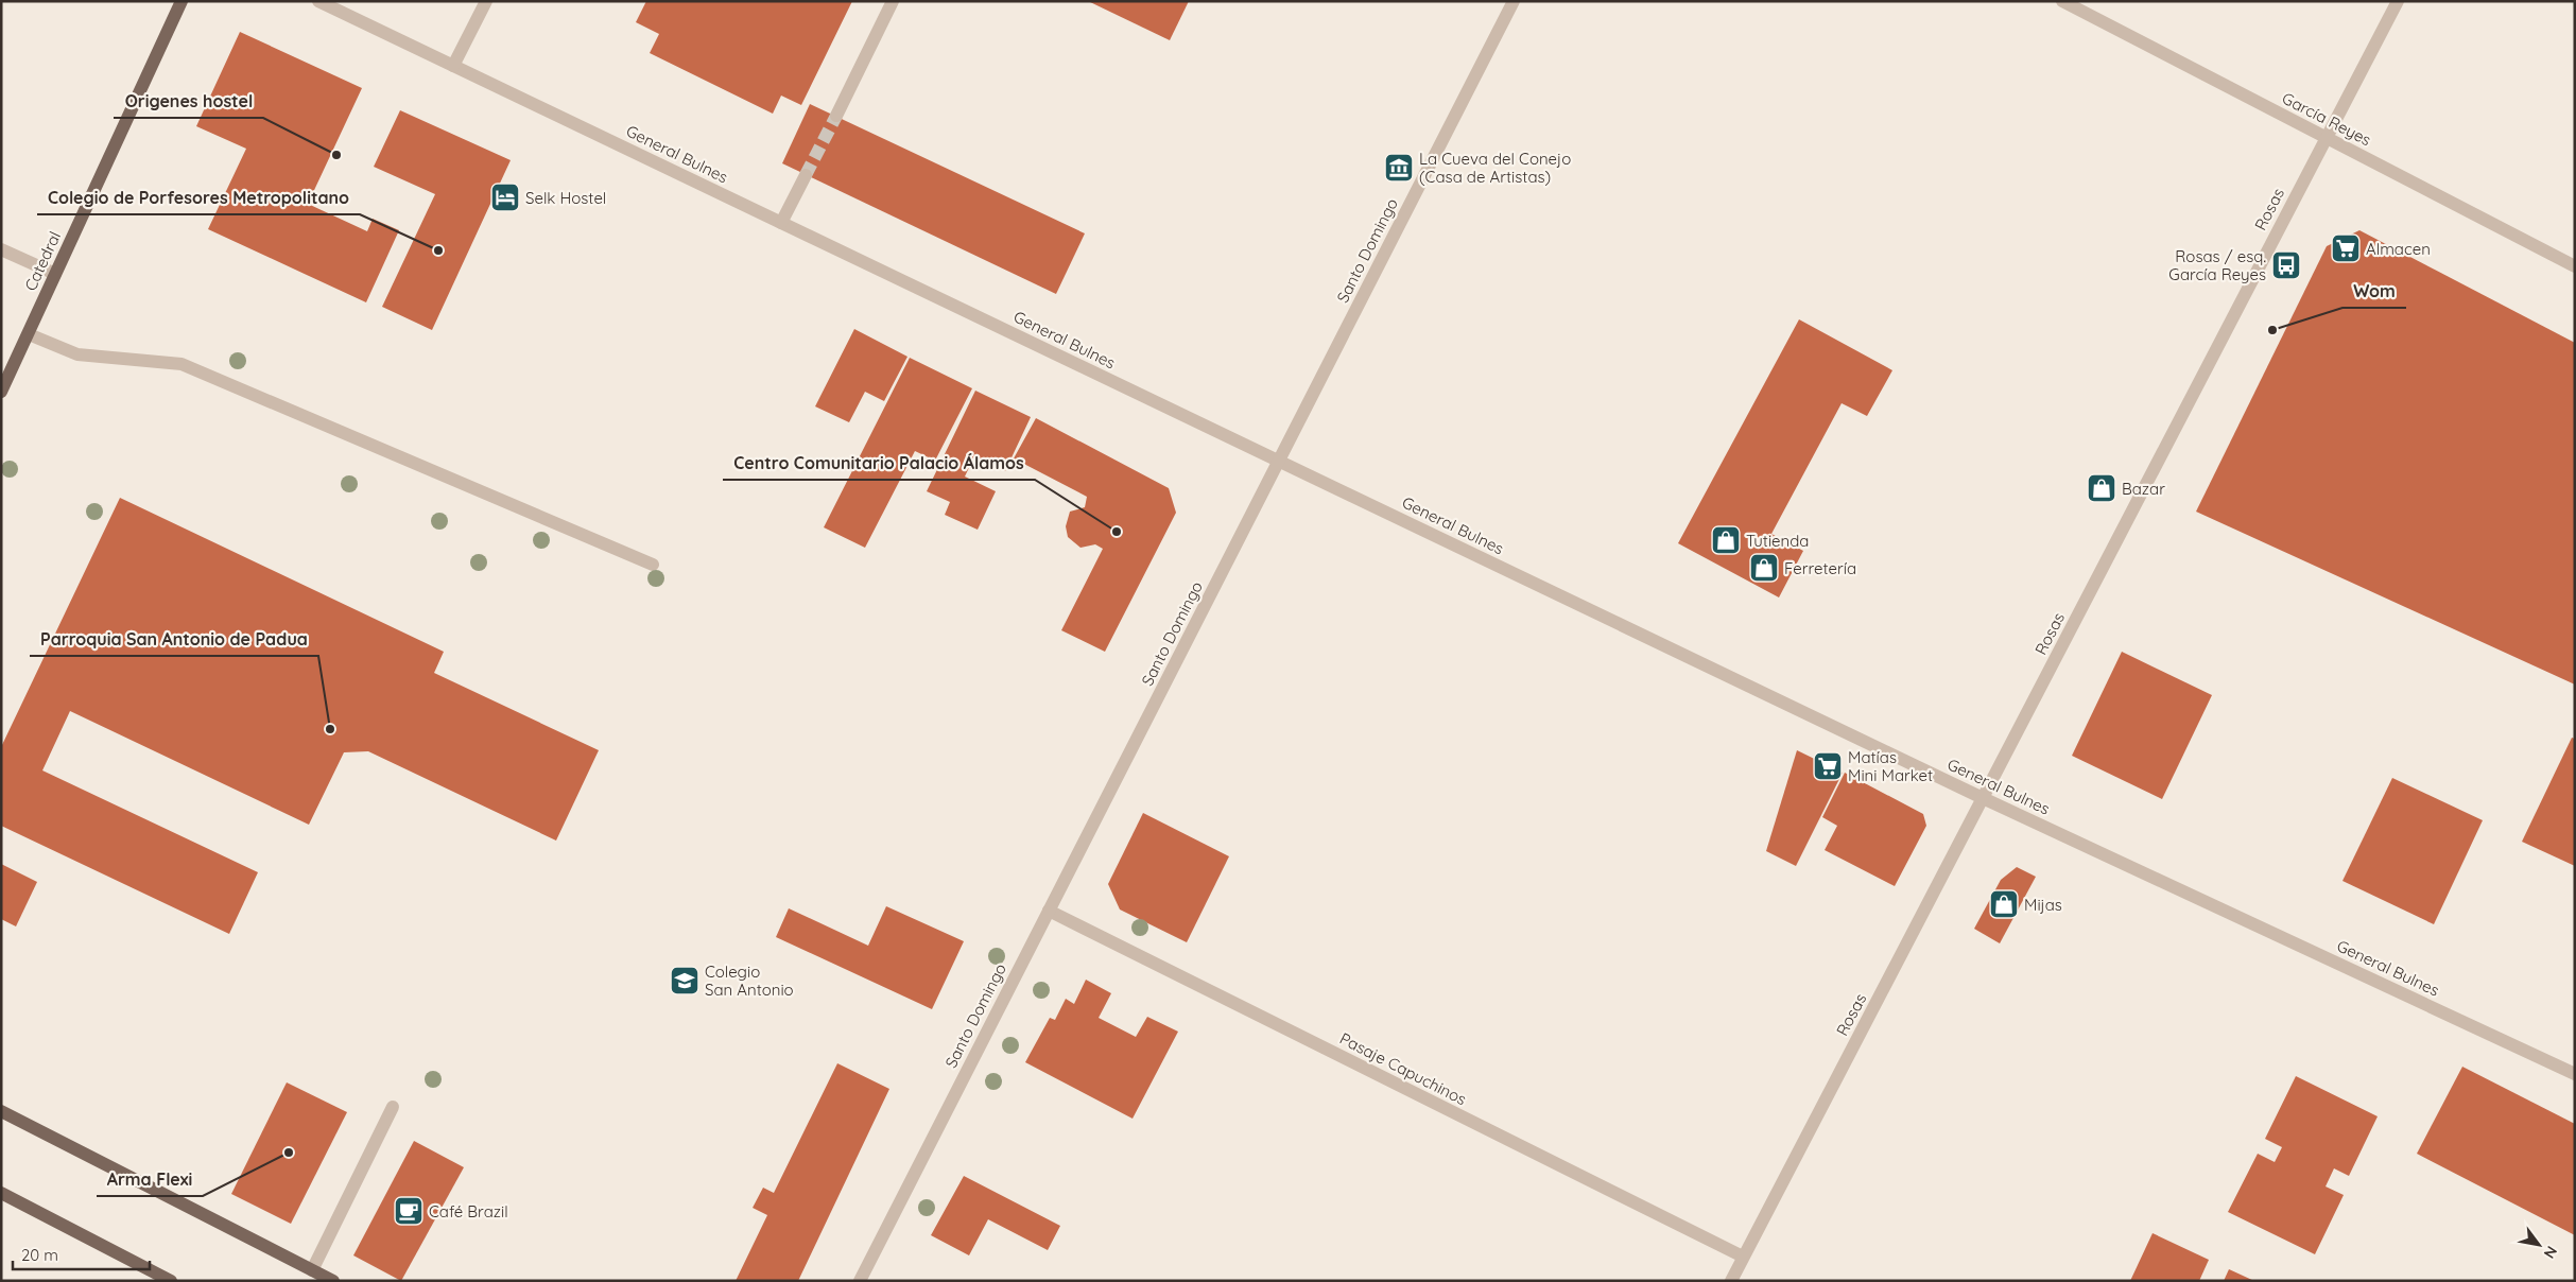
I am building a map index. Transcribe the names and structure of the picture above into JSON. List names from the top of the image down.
{
  "streets": {
    "main road": ["Catedral"],
    "street": [
      "García Reyes",
      "General Bulnes",
      "Rosas",
      "Santo Domingo",
      "Pasaje Capuchinos"
    ]
  },
  "crossings": [
    ["García Reyes", "Rosas"],
    ["General Bulnes", "Rosas"],
    ["General Bulnes", "Santo Domingo"],
    ["Rosas", "Pasaje Capuchinos"],
    ["Santo Domingo", "Pasaje Capuchinos"]
  ],
  "places": {
    "other": [
      "Origenes hostel",
      "Colegio de Porfesores Metropolitano",
      "Wom",
      "Centro Comunitario Palacio Álamos",
      "Parroquia San Antonio de Padua",
      "Arma Flexi"
    ],
    "museum": ["La Cueva del Conejo (Casa de Artistas)"],
    "hotel": ["Selk Hostel"],
    "supermarket": ["Almacen", "Matías Mini Market"],
    "bus stop": ["Rosas / esq. García Reyes"],
    "shop": [
      "Bazar",
      "Tutienda",
      "Ferretería",
      "Mijas"
    ],
    "school or university": ["Colegio San Antonio"],
    "cafe": ["Café Brazil"]
  },
  "scale_bar": "20 m",
  "north": "bottom right"
}
